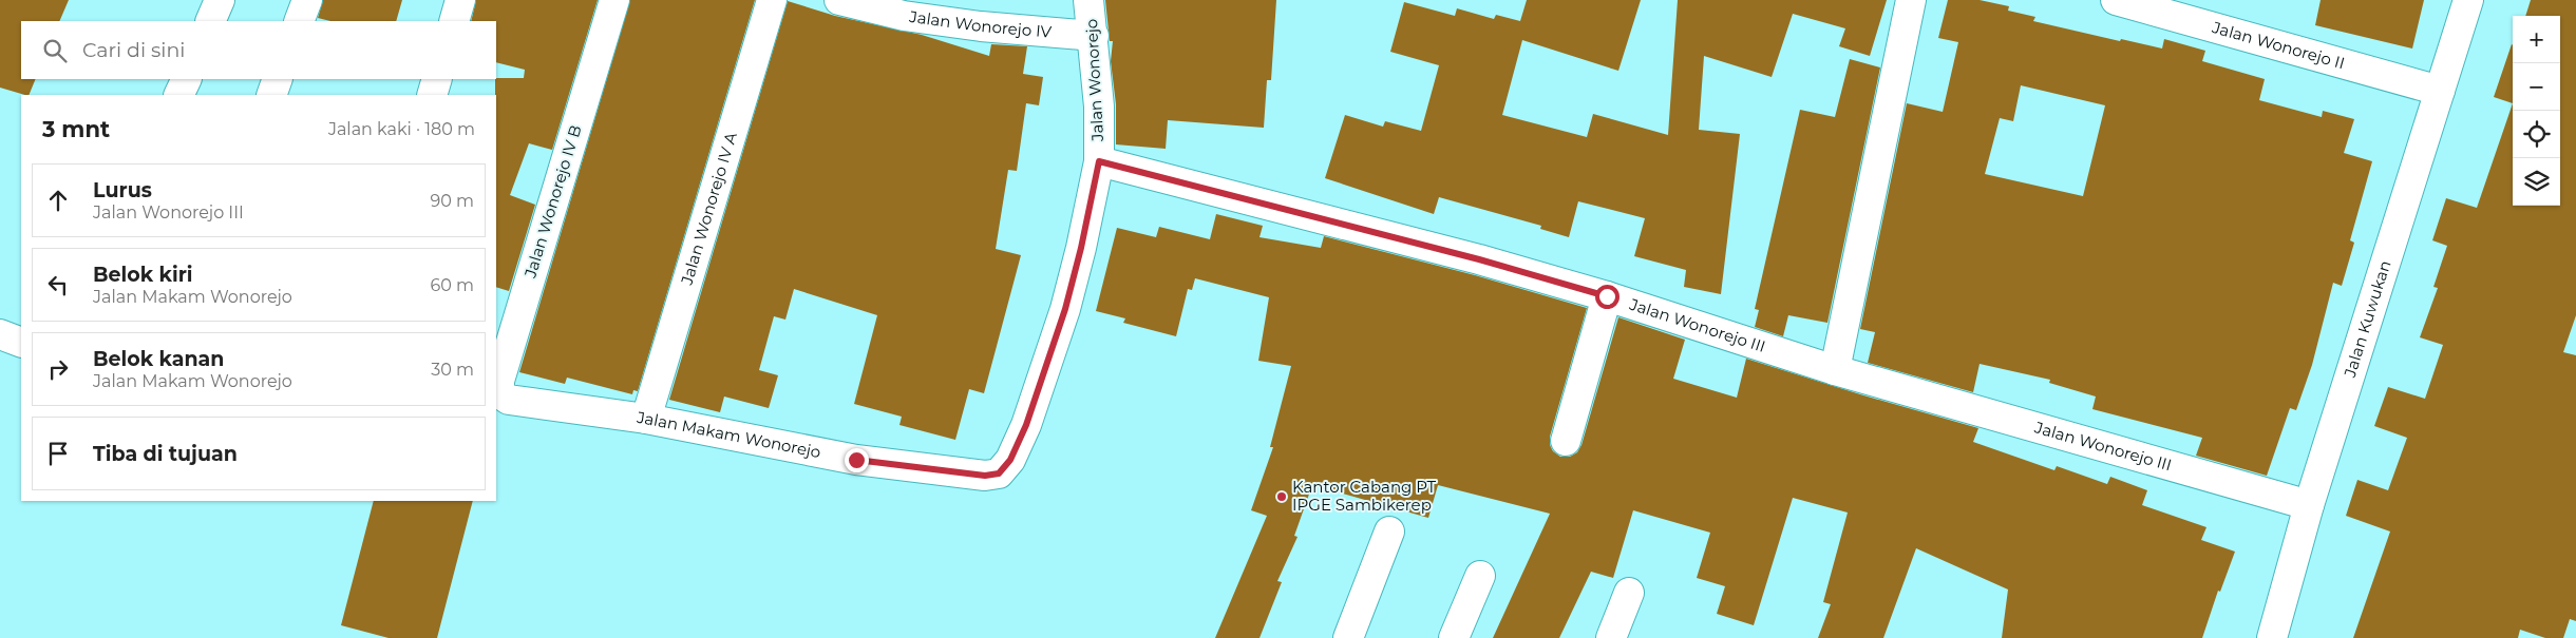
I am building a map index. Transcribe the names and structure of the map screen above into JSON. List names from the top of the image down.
{
  "streets": {
    "street": [
      "Jalan Wonorejo IV",
      "Jalan Wonorejo II",
      "Jalan Wonorejo",
      "Jalan Wonorejo IV B",
      "Jalan Wonorejo IV A",
      "Jalan Kuwukan",
      "Jalan Wonorejo III",
      "Jalan Makam Wonorejo"
    ]
  },
  "crossings": [
    ["Jalan Wonorejo IV", "Jalan Wonorejo"],
    ["Jalan Wonorejo II", "Jalan Kuwukan"],
    ["Jalan Wonorejo", "Jalan Wonorejo III"],
    ["Jalan Wonorejo", "Jalan Makam Wonorejo"],
    ["Jalan Wonorejo IV B", "Jalan Makam Wonorejo"],
    ["Jalan Wonorejo IV A", "Jalan Makam Wonorejo"],
    ["Jalan Kuwukan", "Jalan Wonorejo III"],
    ["Jalan Wonorejo III", "Jalan Makam Wonorejo"]
  ],
  "places": ["Kantor Cabang PT IPGE Sambikerep"],
  "page": {
    "map_buttons": ["+", "−"],
    "search": "Cari di sini",
    "heading": ["3 mnt", "Jalan kaki · 180 m"],
    "list": [
      ["Lurus", "Jalan Wonorejo III", "90 m"],
      ["Belok kiri", "Jalan Makam Wonorejo", "60 m"],
      ["Belok kanan", "Jalan Makam Wonorejo", "30 m"],
      "Tiba di tujuan"
    ]
  }
}
